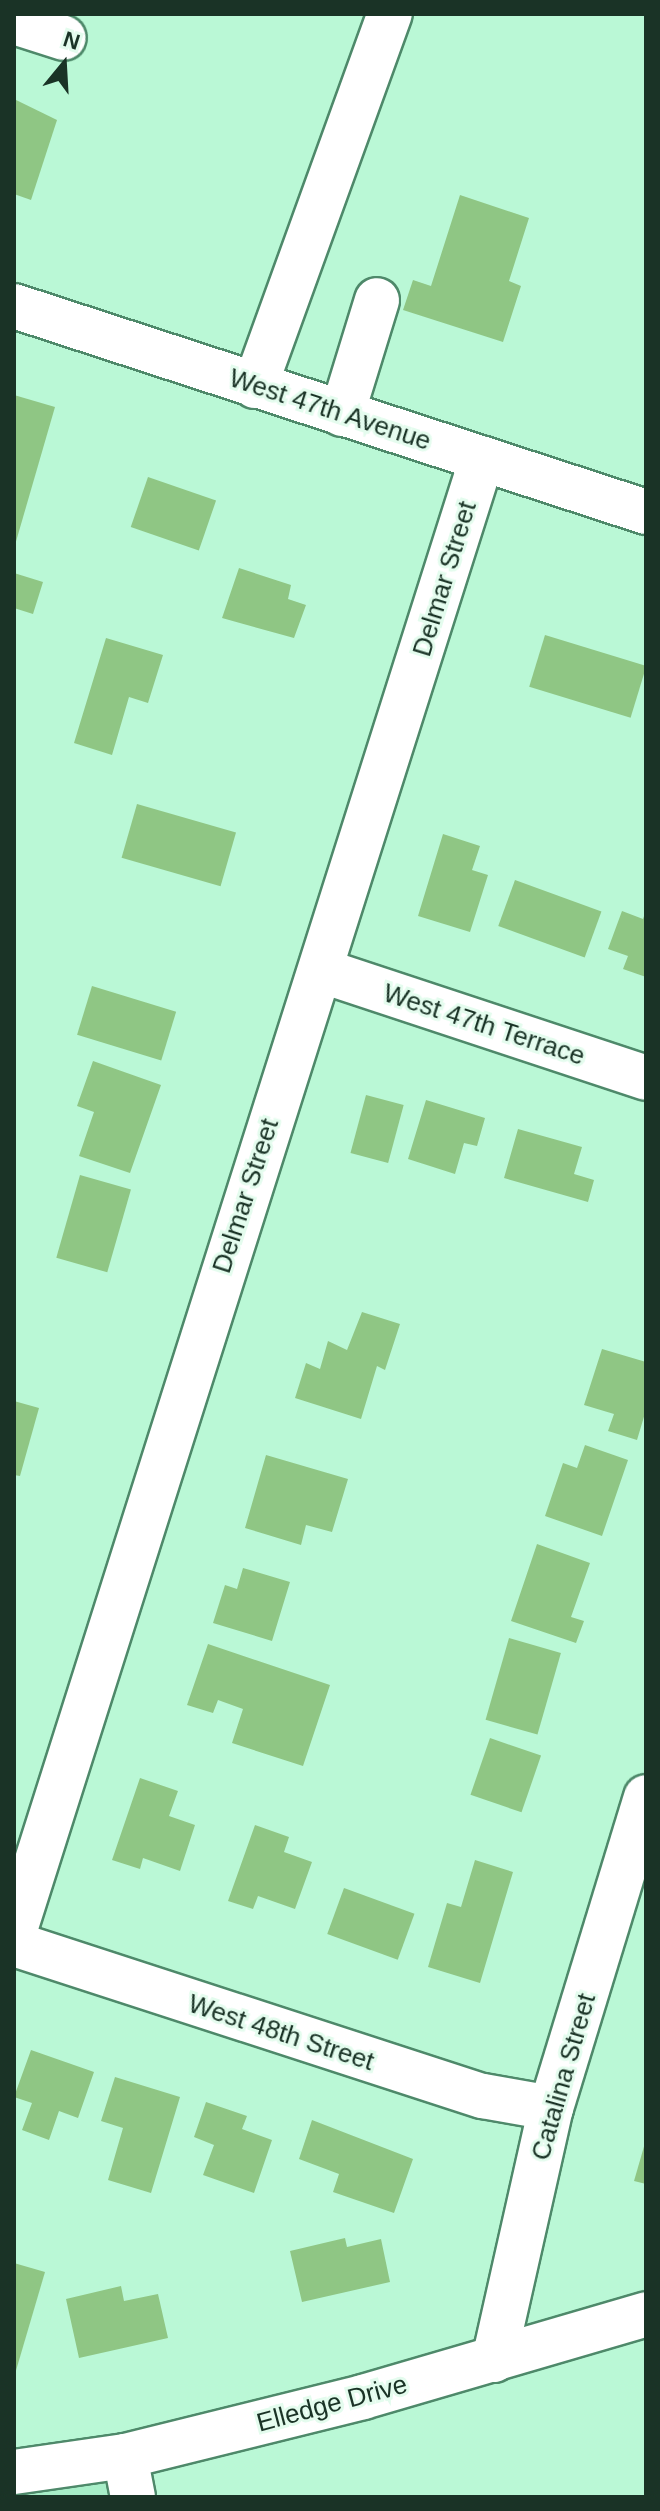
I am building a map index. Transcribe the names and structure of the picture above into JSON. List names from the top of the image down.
{
  "streets": {
    "street": [
      "West 47th Avenue",
      "Delmar Street",
      "West 47th Terrace",
      "West 48th Street",
      "Catalina Street",
      "Elledge Drive"
    ]
  },
  "crossings": [
    ["West 47th Avenue", "Delmar Street"],
    ["Delmar Street", "West 47th Terrace"],
    ["West 48th Street", "Catalina Street"],
    ["Catalina Street", "Elledge Drive"]
  ],
  "north": "top"
}
